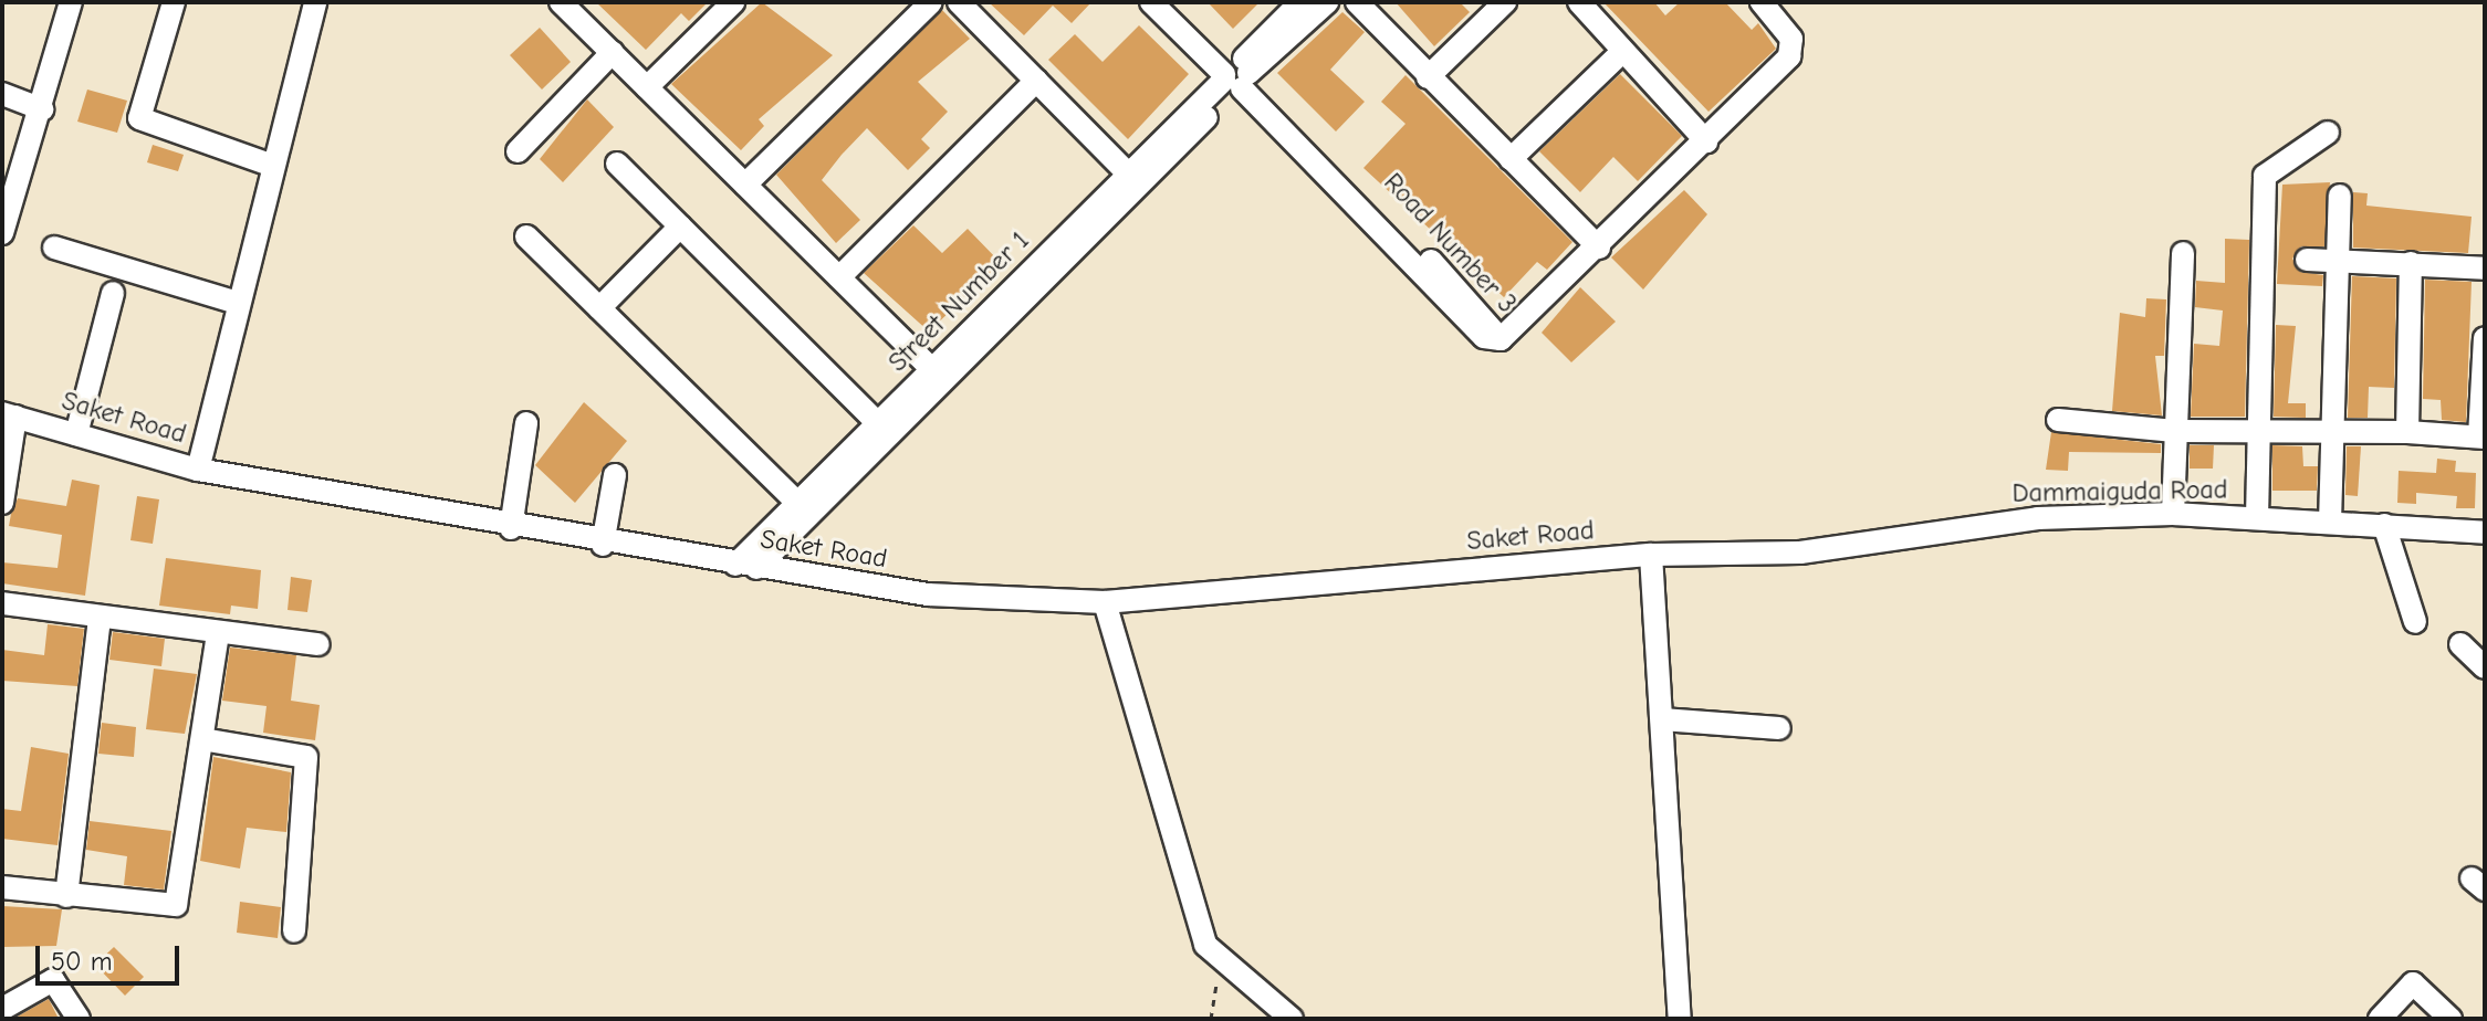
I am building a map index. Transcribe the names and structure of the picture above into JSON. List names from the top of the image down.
{
  "streets": {
    "street": [
      "Road Number 3",
      "Street Number 1",
      "Saket Road",
      "Dammaiguda Road"
    ]
  },
  "crossings": [
    ["Road Number 3", "Street Number 1"],
    ["Street Number 1", "Saket Road"],
    ["Saket Road", "Dammaiguda Road"]
  ],
  "scale_bar": "50 m"
}
